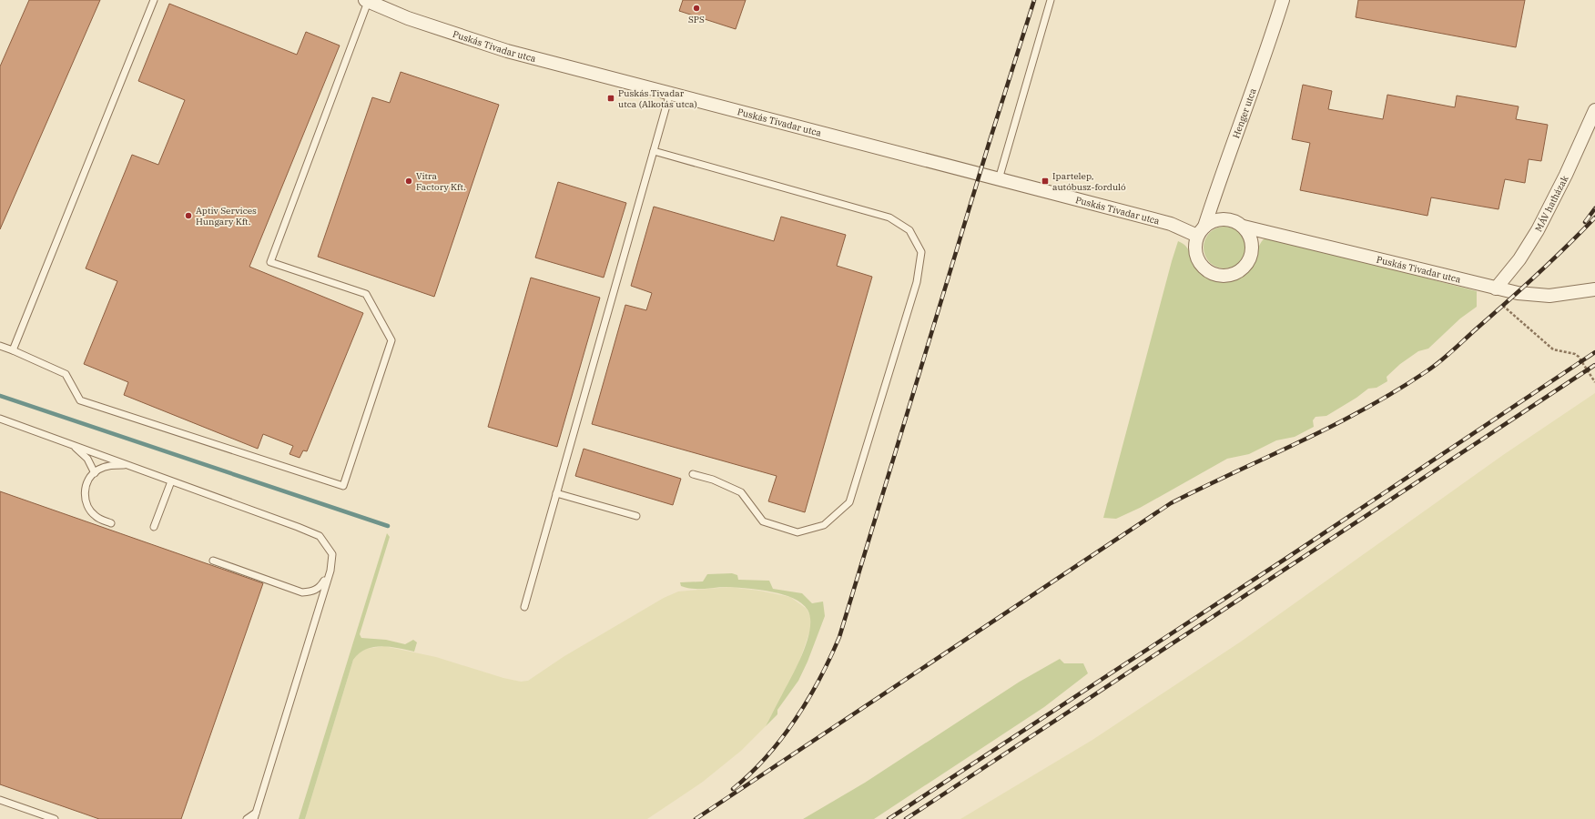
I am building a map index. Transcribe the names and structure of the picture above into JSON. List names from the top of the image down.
{
  "streets": {
    "street": ["Puskás Tivadar utca", "Henger utca", "MÁV hatházak"]
  },
  "crossings": [
    ["Puskás Tivadar utca", "Henger utca"],
    ["Puskás Tivadar utca", "MÁV hatházak"]
  ],
  "places": {
    "other": ["SPS", "Vitra Factory Kft.", "Aptiv Services Hungary Kft."],
    "transit": ["Puskás Tivadar utca (Alkotás utca)", "Ipartelep, autóbusz-forduló"]
  }
}
